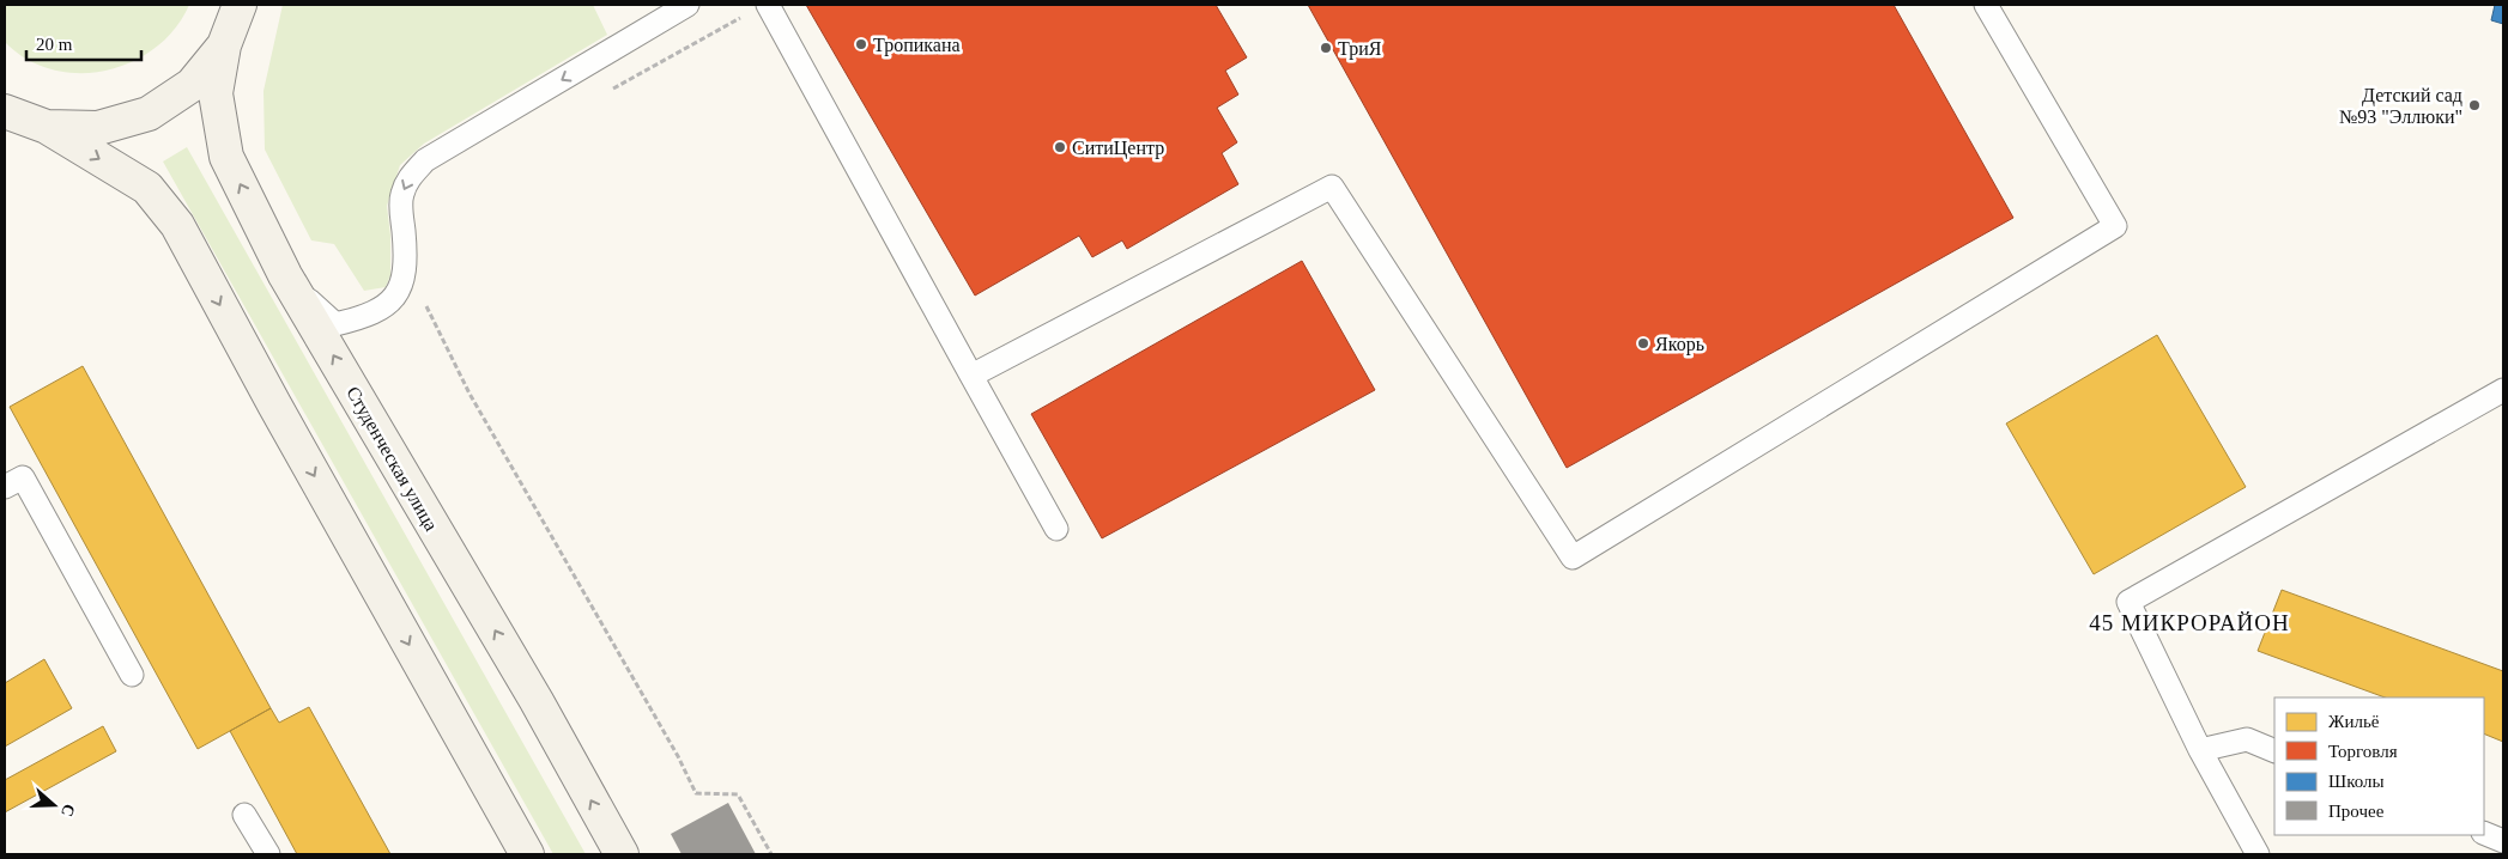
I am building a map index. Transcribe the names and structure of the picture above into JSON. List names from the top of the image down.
{
  "streets": {
    "main road": ["Студенческая улица"]
  },
  "districts": ["45 МИКРОРАЙОН"],
  "places": [
    "Тропикана",
    "ТриЯ",
    "Детский сад №93 \"Эллюки\"",
    "СитиЦентр",
    "Якорь"
  ],
  "legend": [
    "Жильё",
    "Торговля",
    "Школы",
    "Прочее"
  ],
  "scale_bar": "20 m",
  "north": "right"
}
